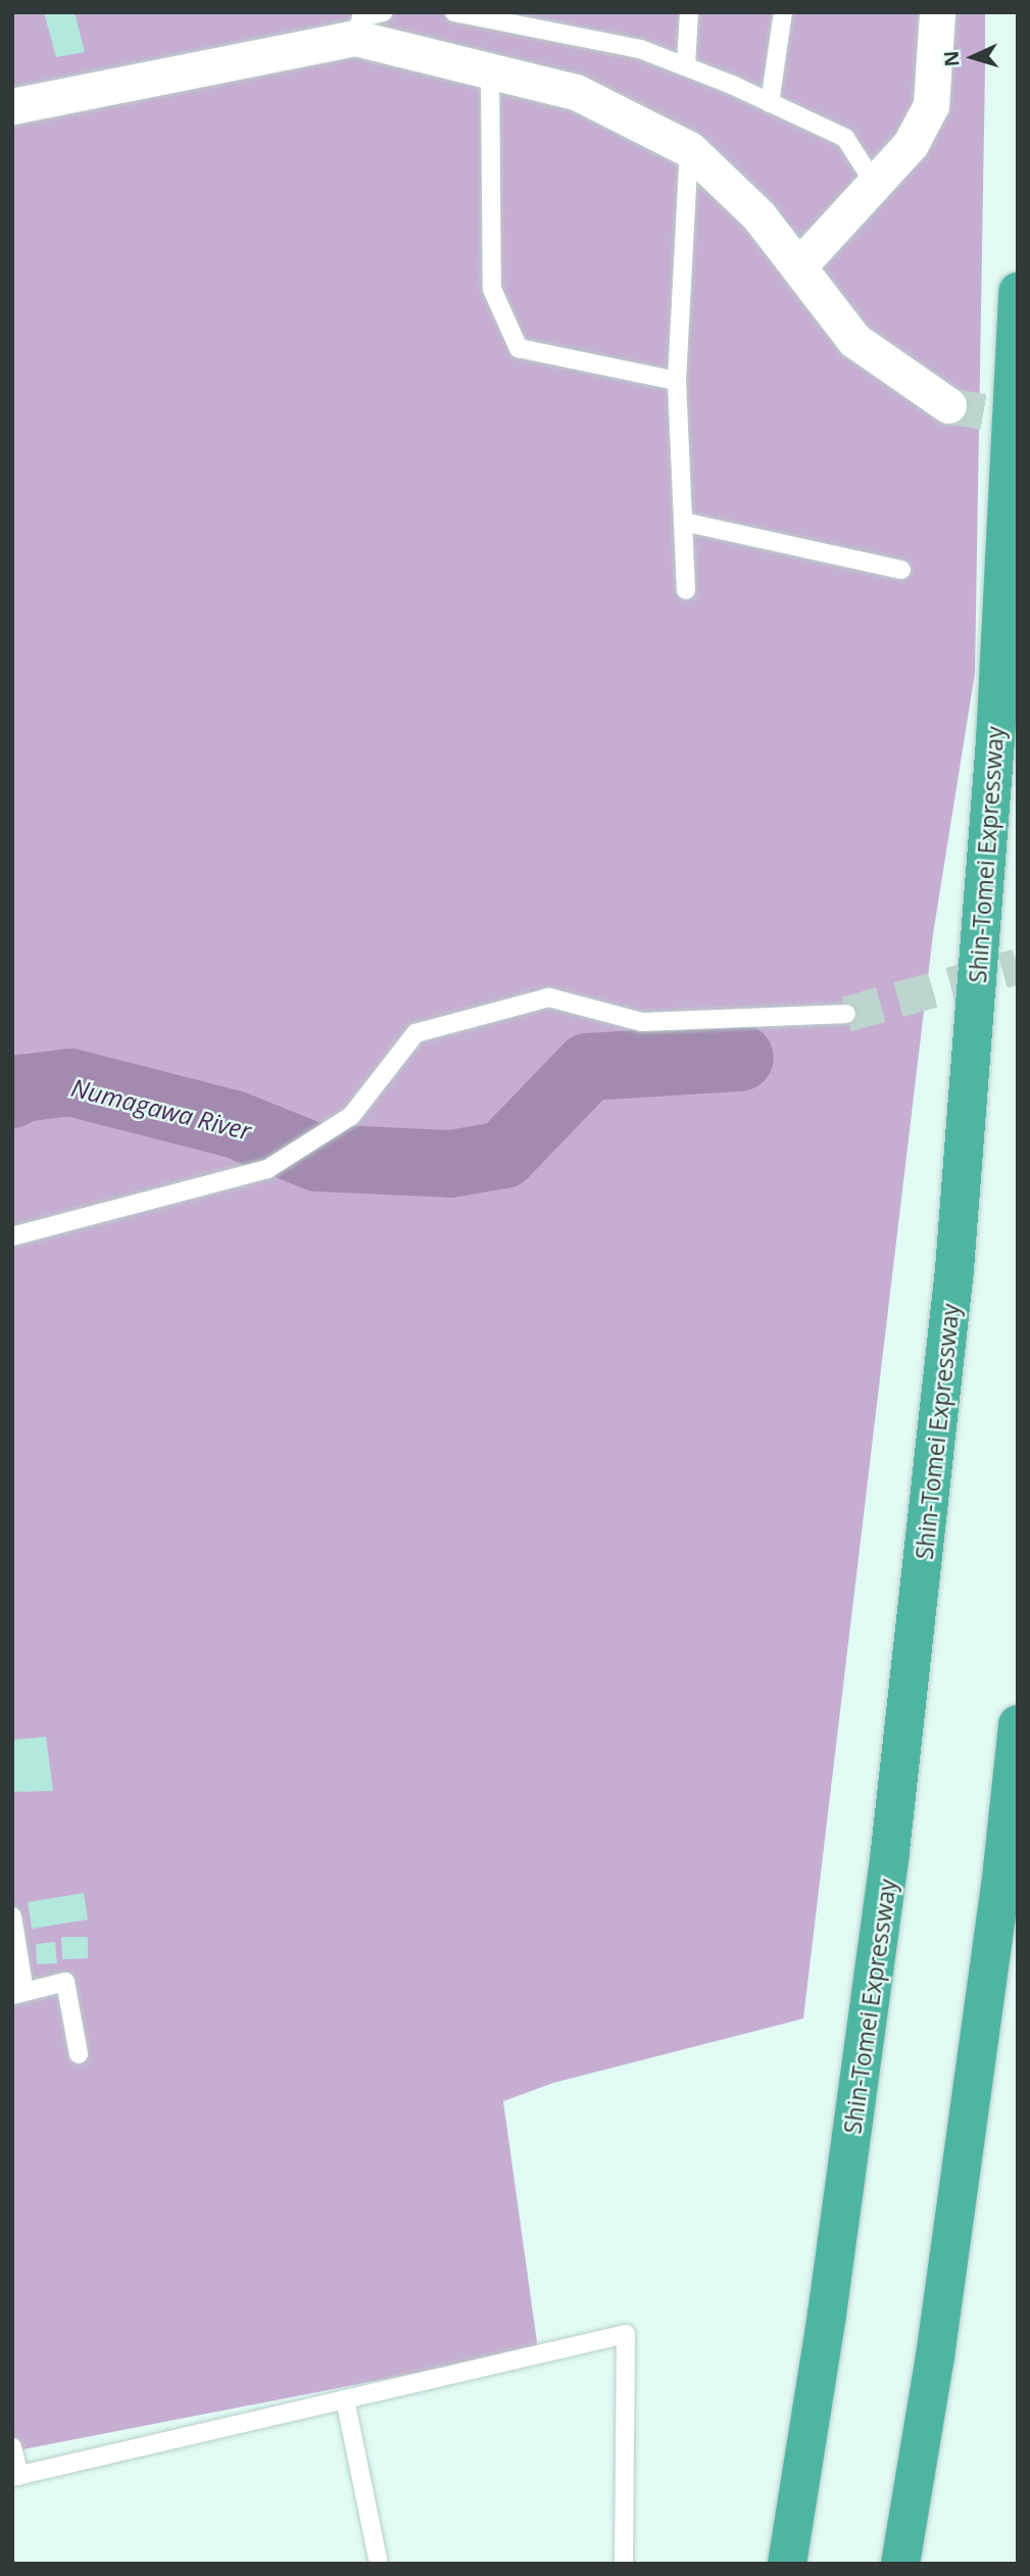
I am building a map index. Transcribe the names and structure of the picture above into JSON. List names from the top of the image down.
{
  "streets": {
    "highway": ["Shin-Tomei Expressway"]
  },
  "water": ["Numagawa River"],
  "north": "left"
}
